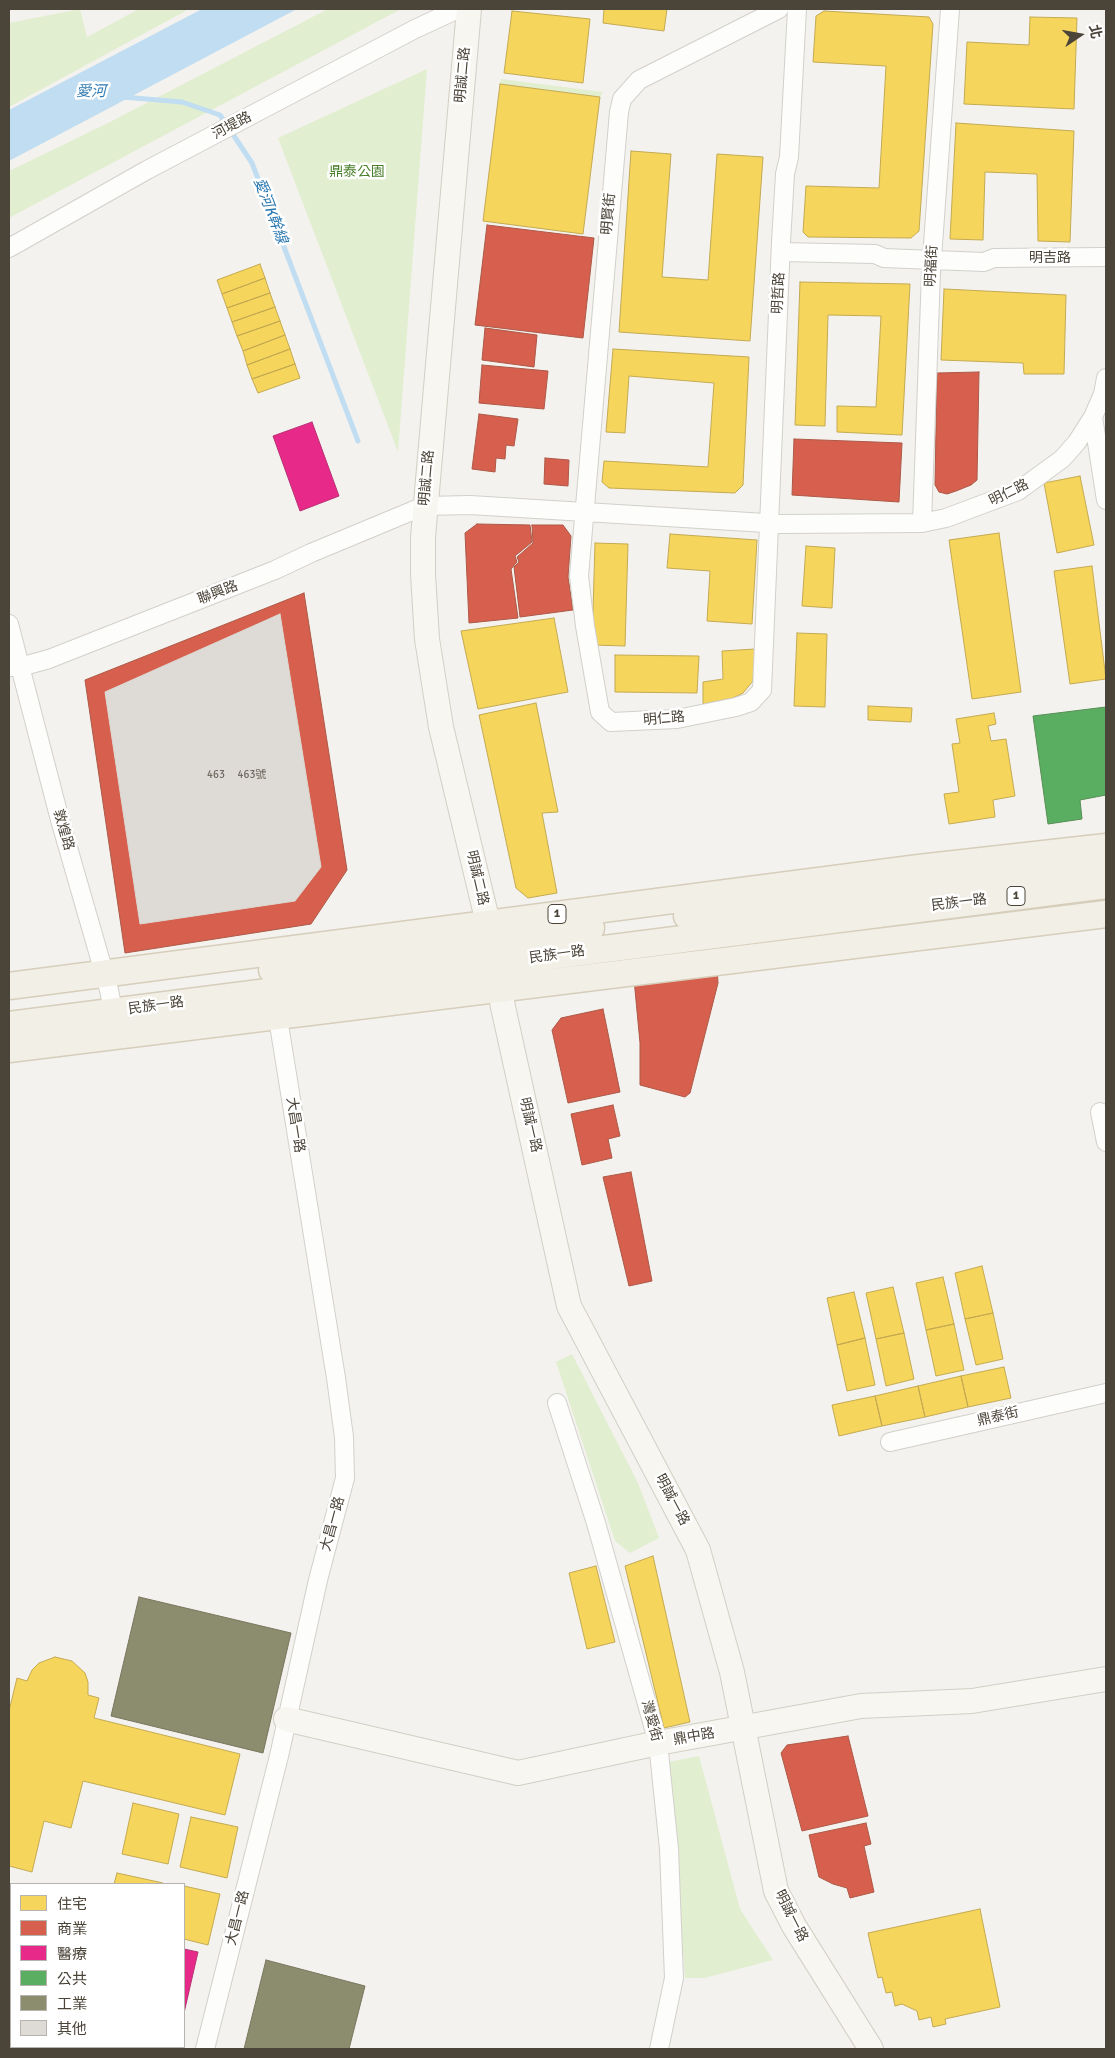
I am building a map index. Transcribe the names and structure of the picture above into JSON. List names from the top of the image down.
{
  "streets": {
    "main road": ["1", "民族一路"],
    "street": [
      "明誠二路",
      "河堤路",
      "明賢街",
      "明吉路",
      "明福街",
      "明哲路",
      "明仁路",
      "聯興路",
      "敦煌路",
      "大昌一路",
      "明誠一路",
      "鼎泰街",
      "灣愛街",
      "鼎中路"
    ]
  },
  "crossings": [
    ["明誠二路", "明仁路"],
    ["明誠二路", "聯興路"],
    ["明誠二路", "民族一路"],
    ["明誠二路", "明誠一路"],
    ["明賢街", "明仁路"],
    ["明吉路", "明福街"],
    ["明吉路", "明哲路"],
    ["明福街", "明仁路"],
    ["明哲路", "明仁路"],
    ["明仁路", "聯興路"],
    ["聯興路", "敦煌路"],
    ["敦煌路", "民族一路"],
    ["民族一路", "大昌一路"],
    ["民族一路", "明誠一路"],
    ["大昌一路", "鼎中路"],
    ["明誠一路", "鼎中路"],
    ["灣愛街", "鼎中路"]
  ],
  "water": ["愛河", "愛河K幹線"],
  "parks": ["鼎泰公園"],
  "house_numbers": ["463", "463號"],
  "legend": [
    "住宅",
    "商業",
    "醫療",
    "公共",
    "工業",
    "其他"
  ],
  "north": "right"
}
